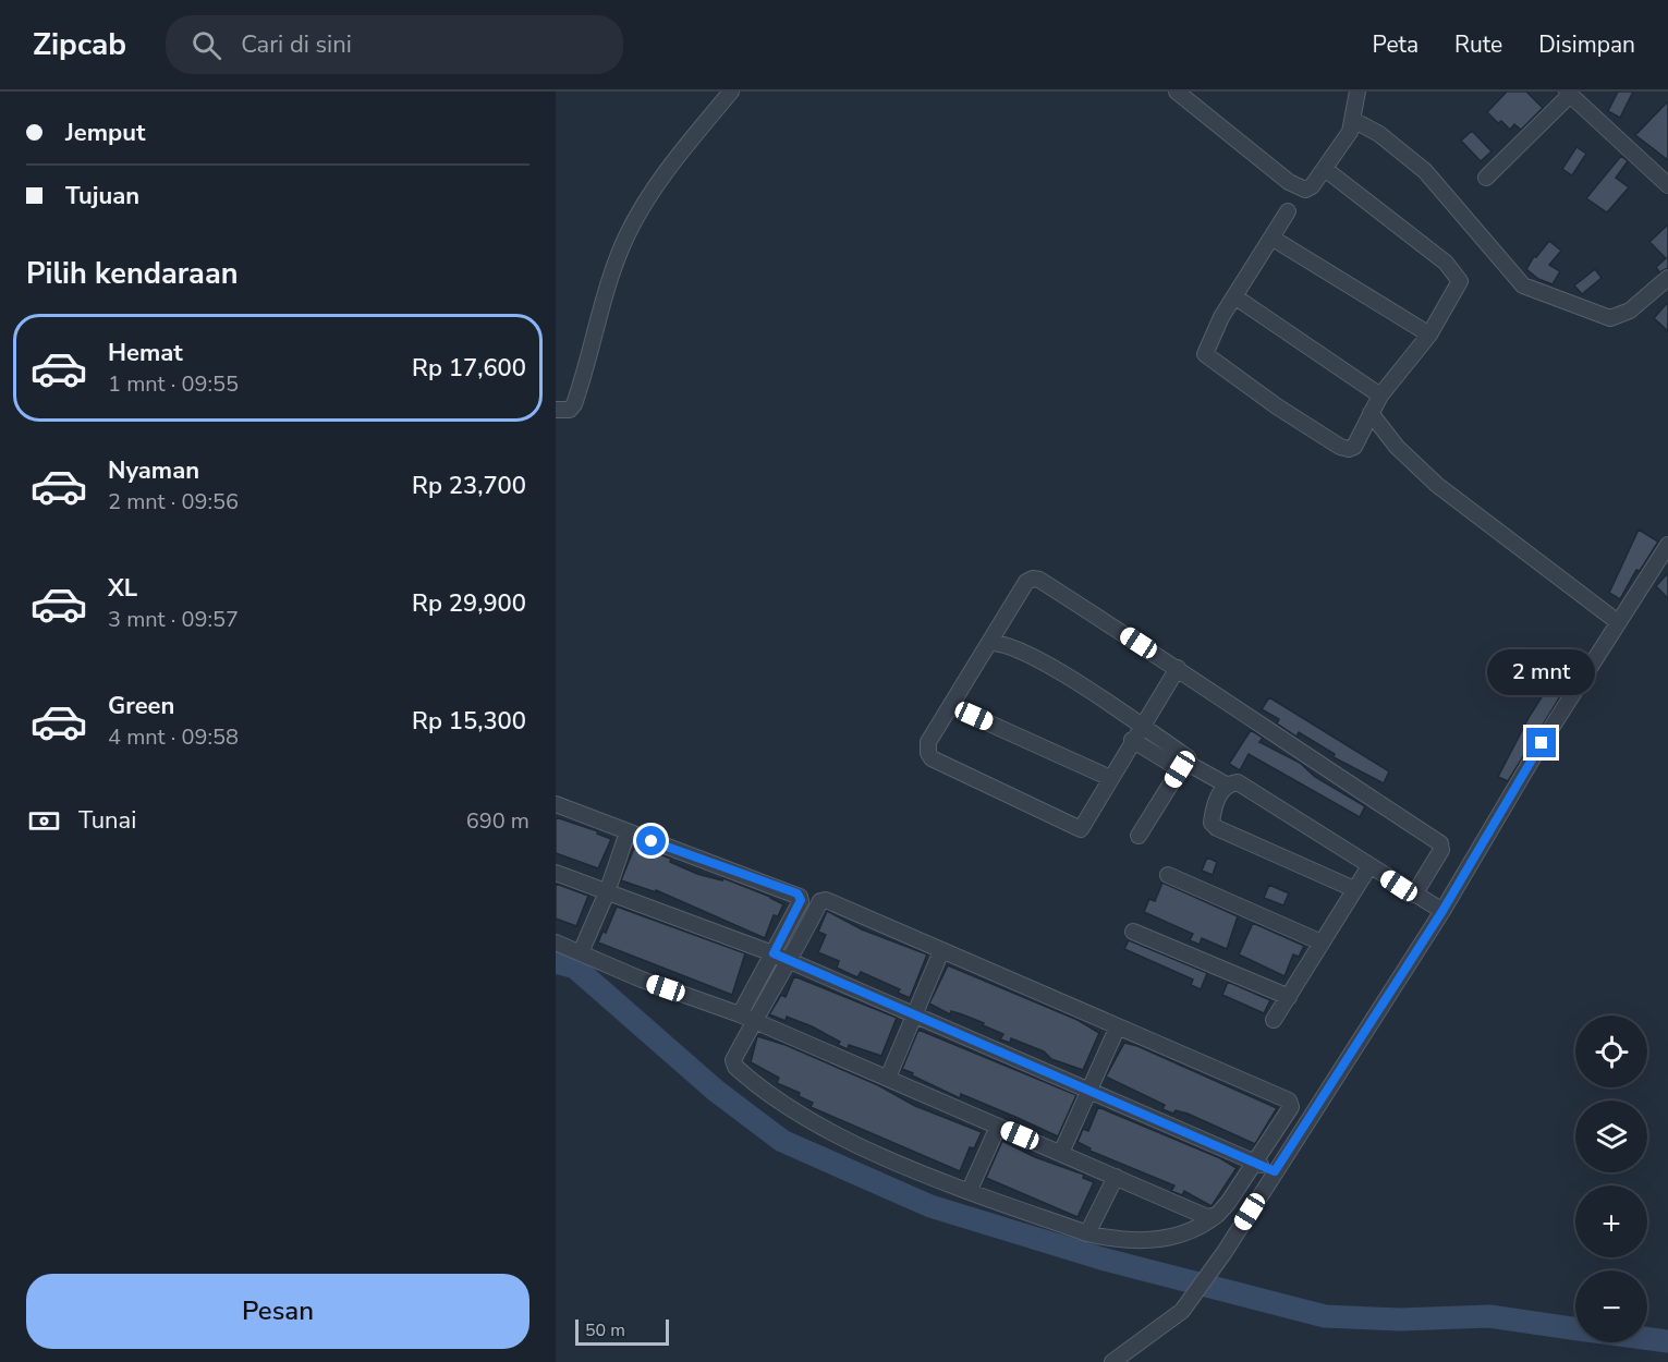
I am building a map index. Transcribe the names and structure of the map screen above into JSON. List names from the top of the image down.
{
  "scale_bar": "50 m",
  "page": {
    "header": "Zipcab",
    "search": "Cari di sini",
    "nav": ["Peta", "Rute", "Disimpan"],
    "banner": ["Jemput", "Tujuan"],
    "heading": "Pilih kendaraan",
    "list": [
      {
        "name": "Hemat",
        "note": "1 mnt · 09:55",
        "value": "Rp 17,600"
      },
      {
        "name": "Nyaman",
        "note": "2 mnt · 09:56",
        "value": "Rp 23,700"
      },
      {
        "name": "XL",
        "note": "3 mnt · 09:57",
        "value": "Rp 29,900"
      },
      {
        "name": "Green",
        "note": "4 mnt · 09:58",
        "value": "Rp 15,300"
      }
    ],
    "bubble": "2 mnt",
    "pay": ["Tunai", "690 m"],
    "map_buttons": ["+", "−"],
    "buttons": "Pesan",
    "scale": "50 m"
  }
}
